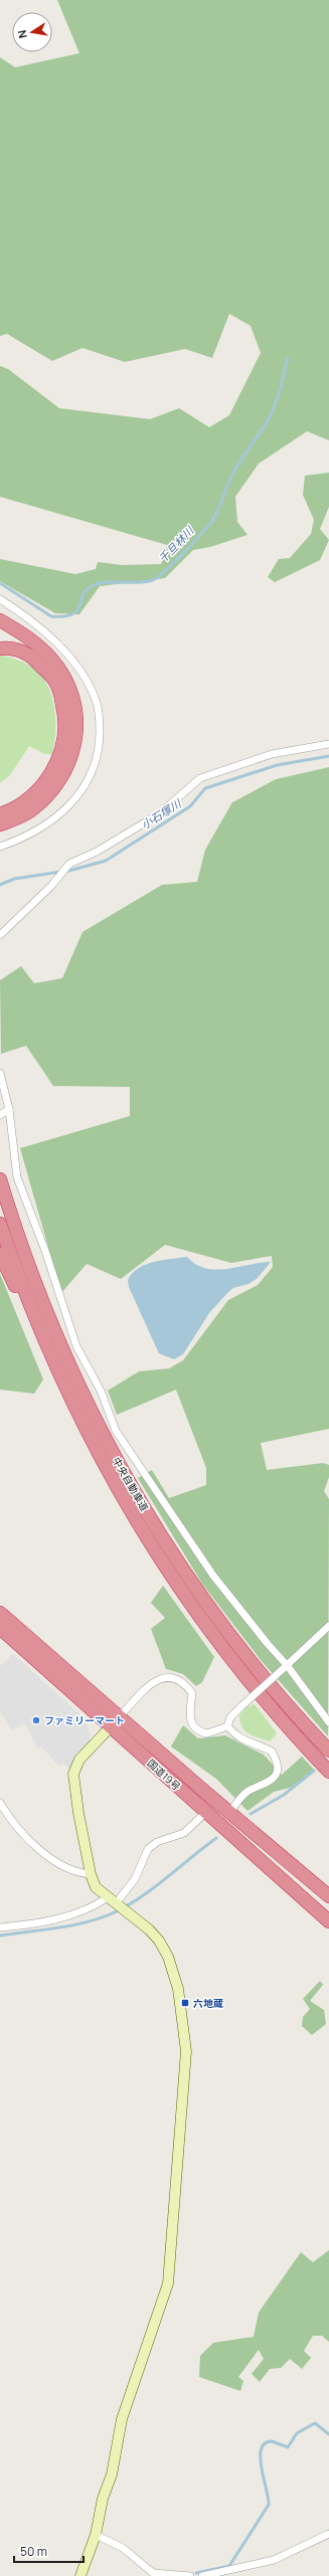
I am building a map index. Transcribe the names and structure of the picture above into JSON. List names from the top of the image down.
{
  "streets": {
    "highway": ["中央自動車道", "国道19号"]
  },
  "water": ["千旦林川", "小石塚川"],
  "places": {
    "other": ["ファミリーマート"],
    "transit": ["六地蔵"]
  },
  "scale_bar": "50 m",
  "north": "left"
}
